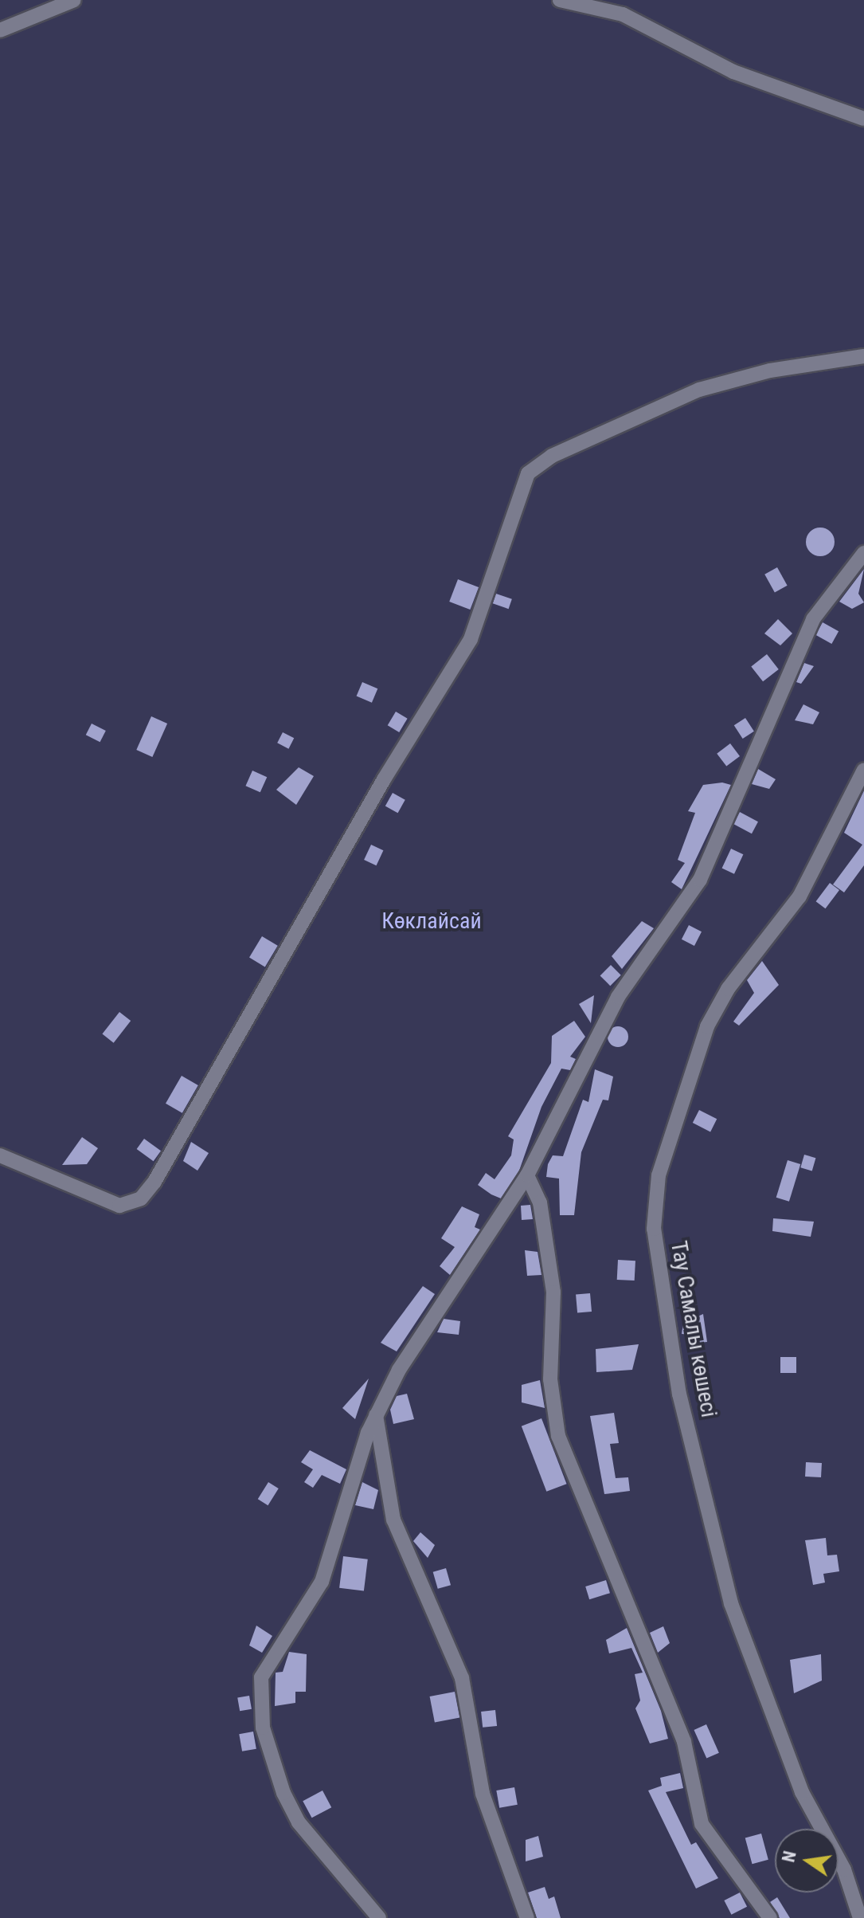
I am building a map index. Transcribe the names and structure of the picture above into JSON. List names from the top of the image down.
{
  "streets": {
    "street": ["Тау Самалы көшесі"]
  },
  "parks": ["Көклайсай"],
  "north": "left"
}
